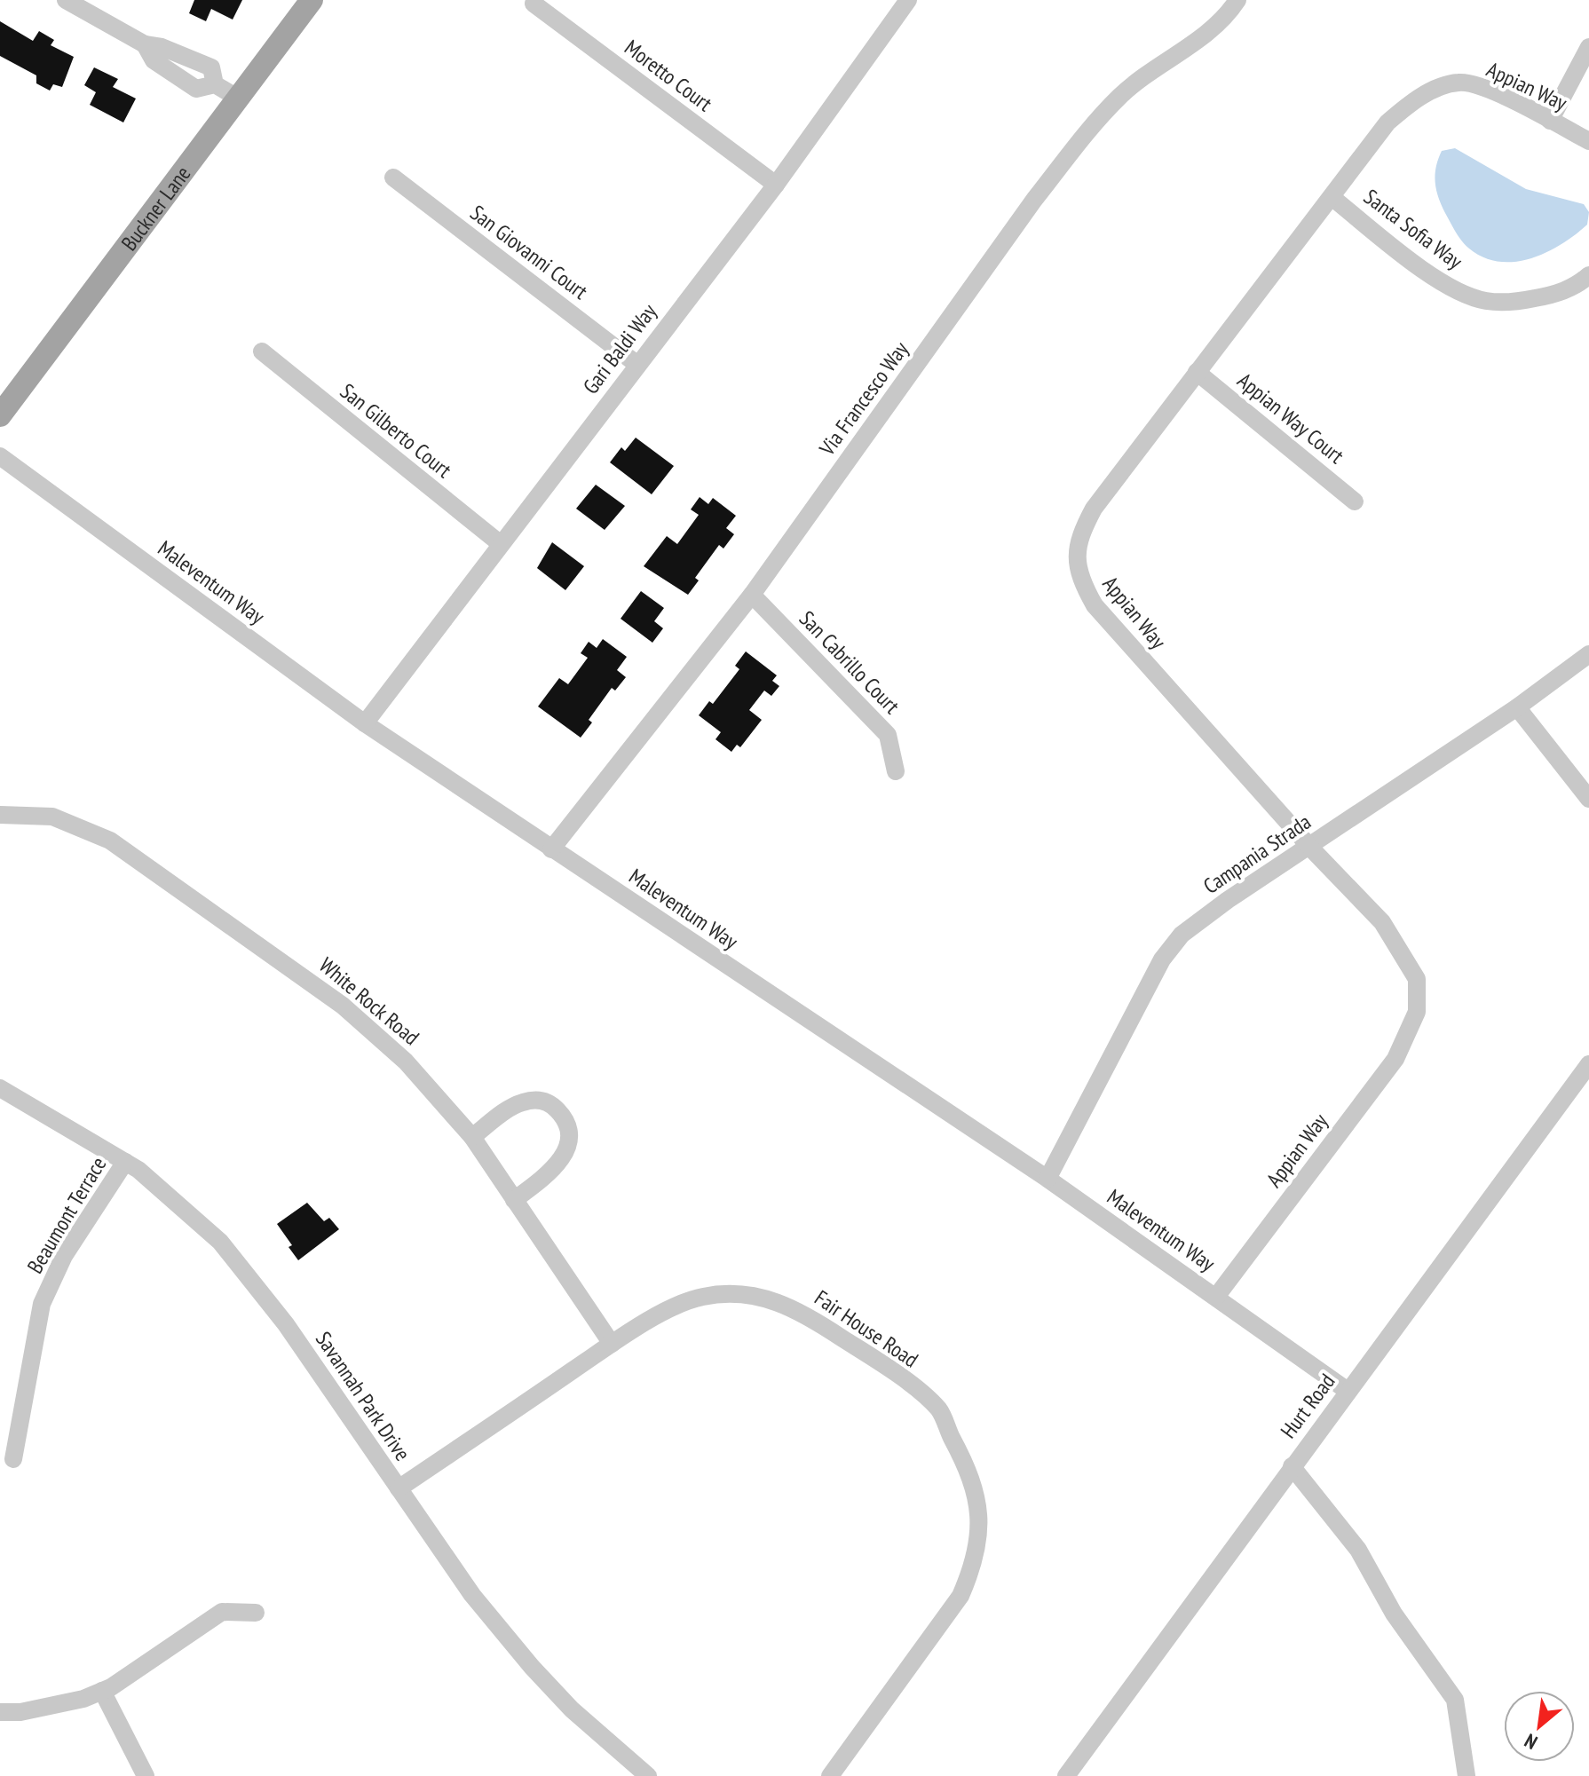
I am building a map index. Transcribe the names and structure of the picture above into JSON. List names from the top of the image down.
{
  "streets": {
    "main road": ["Buckner Lane"],
    "street": [
      "Moretto Court",
      "Appian Way",
      "Santa Sofia Way",
      "San Giovanni Court",
      "Gari Baldi Way",
      "Via Francesco Way",
      "Appian Way Court",
      "San Gilberto Court",
      "Maleventum Way",
      "San Cabrillo Court",
      "Campania Strada",
      "White Rock Road",
      "Beaumont Terrace",
      "Fair House Road",
      "Savannah Park Drive",
      "Hurt Road"
    ]
  },
  "crossings": [
    ["Moretto Court", "Gari Baldi Way"],
    ["Appian Way", "Santa Sofia Way"],
    ["Appian Way", "Appian Way Court"],
    ["Appian Way", "Maleventum Way"],
    ["Appian Way", "Campania Strada"],
    ["San Giovanni Court", "Gari Baldi Way"],
    ["Gari Baldi Way", "San Gilberto Court"],
    ["Gari Baldi Way", "Maleventum Way"],
    ["Via Francesco Way", "Maleventum Way"],
    ["Via Francesco Way", "San Cabrillo Court"],
    ["Maleventum Way", "Campania Strada"],
    ["Maleventum Way", "Hurt Road"],
    ["White Rock Road", "Fair House Road"],
    ["Beaumont Terrace", "Savannah Park Drive"],
    ["Fair House Road", "Savannah Park Drive"]
  ],
  "north": "bottom left"
}
